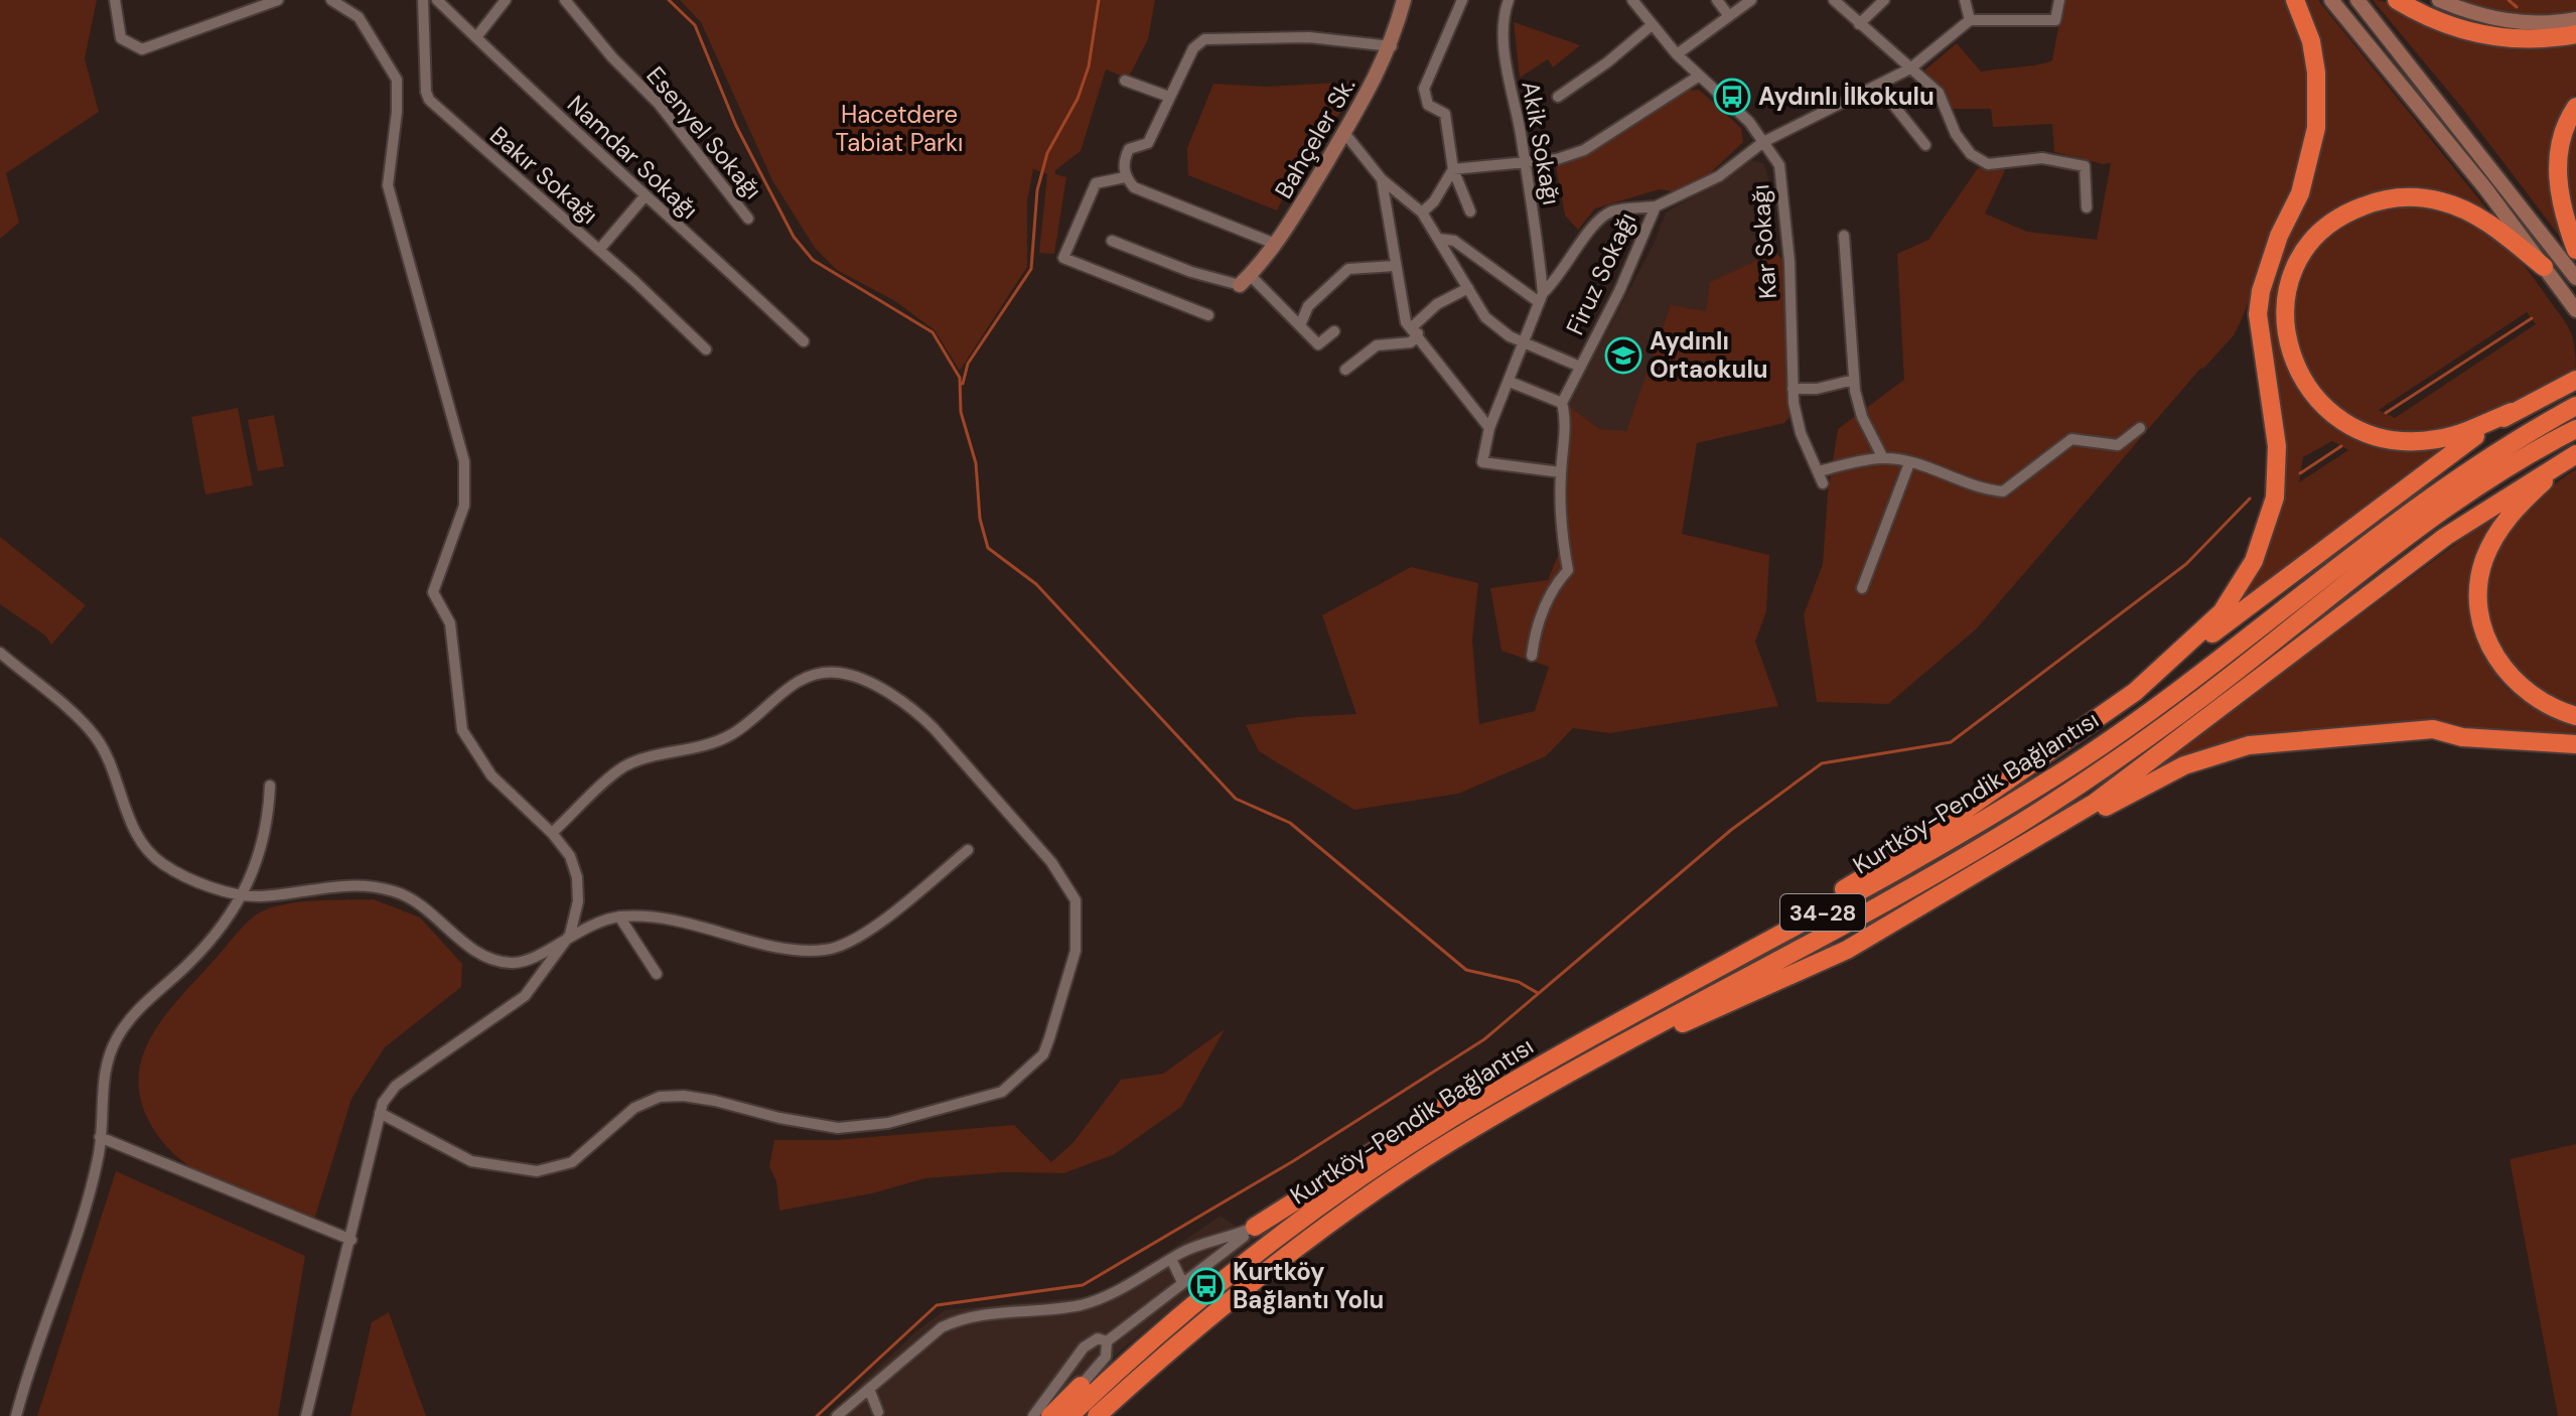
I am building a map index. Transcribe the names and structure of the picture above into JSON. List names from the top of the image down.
{
  "streets": {
    "highway": ["Kurtköy-Pendik Bağlantısı", "34-28"],
    "main road": ["Bahçeler Sk."],
    "street": [
      "Esenyel Sokağı",
      "Akik Sokağı",
      "Namdar Sokağı",
      "Bakır Sokağı",
      "Kar Sokağı",
      "Firuz Sokağı"
    ]
  },
  "crossings": [
    ["Kar Sokağı", "Firuz Sokağı"]
  ],
  "parks": ["Hacetdere Tabiat Parkı"],
  "places": {
    "bus stop": ["Aydınlı İlkokulu", "Kurtköy Bağlantı Yolu"],
    "school or university": ["Aydınlı Ortaokulu"]
  }
}
